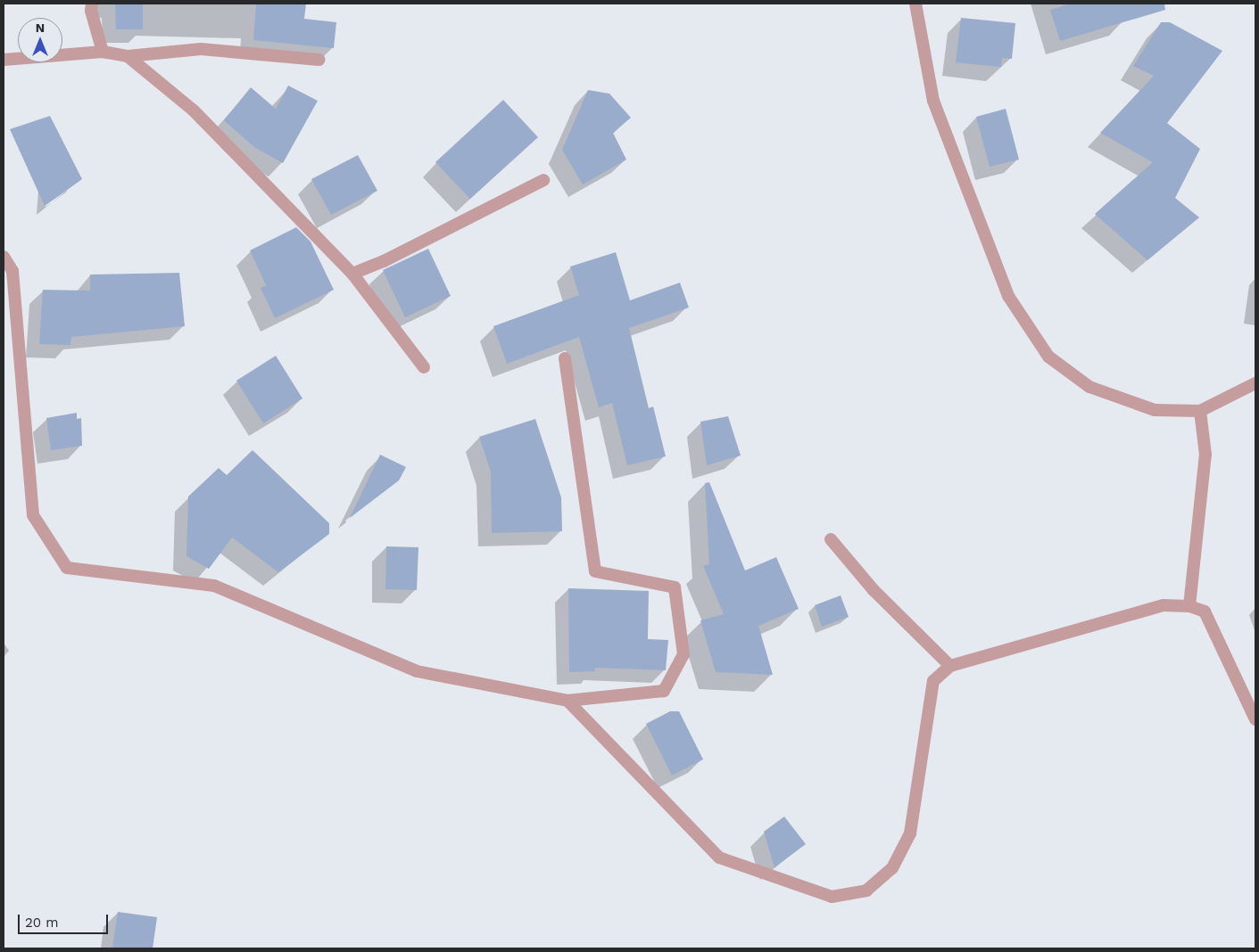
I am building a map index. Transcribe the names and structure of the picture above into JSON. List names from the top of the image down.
{
  "scale_bar": "20 m",
  "north": "top"
}
